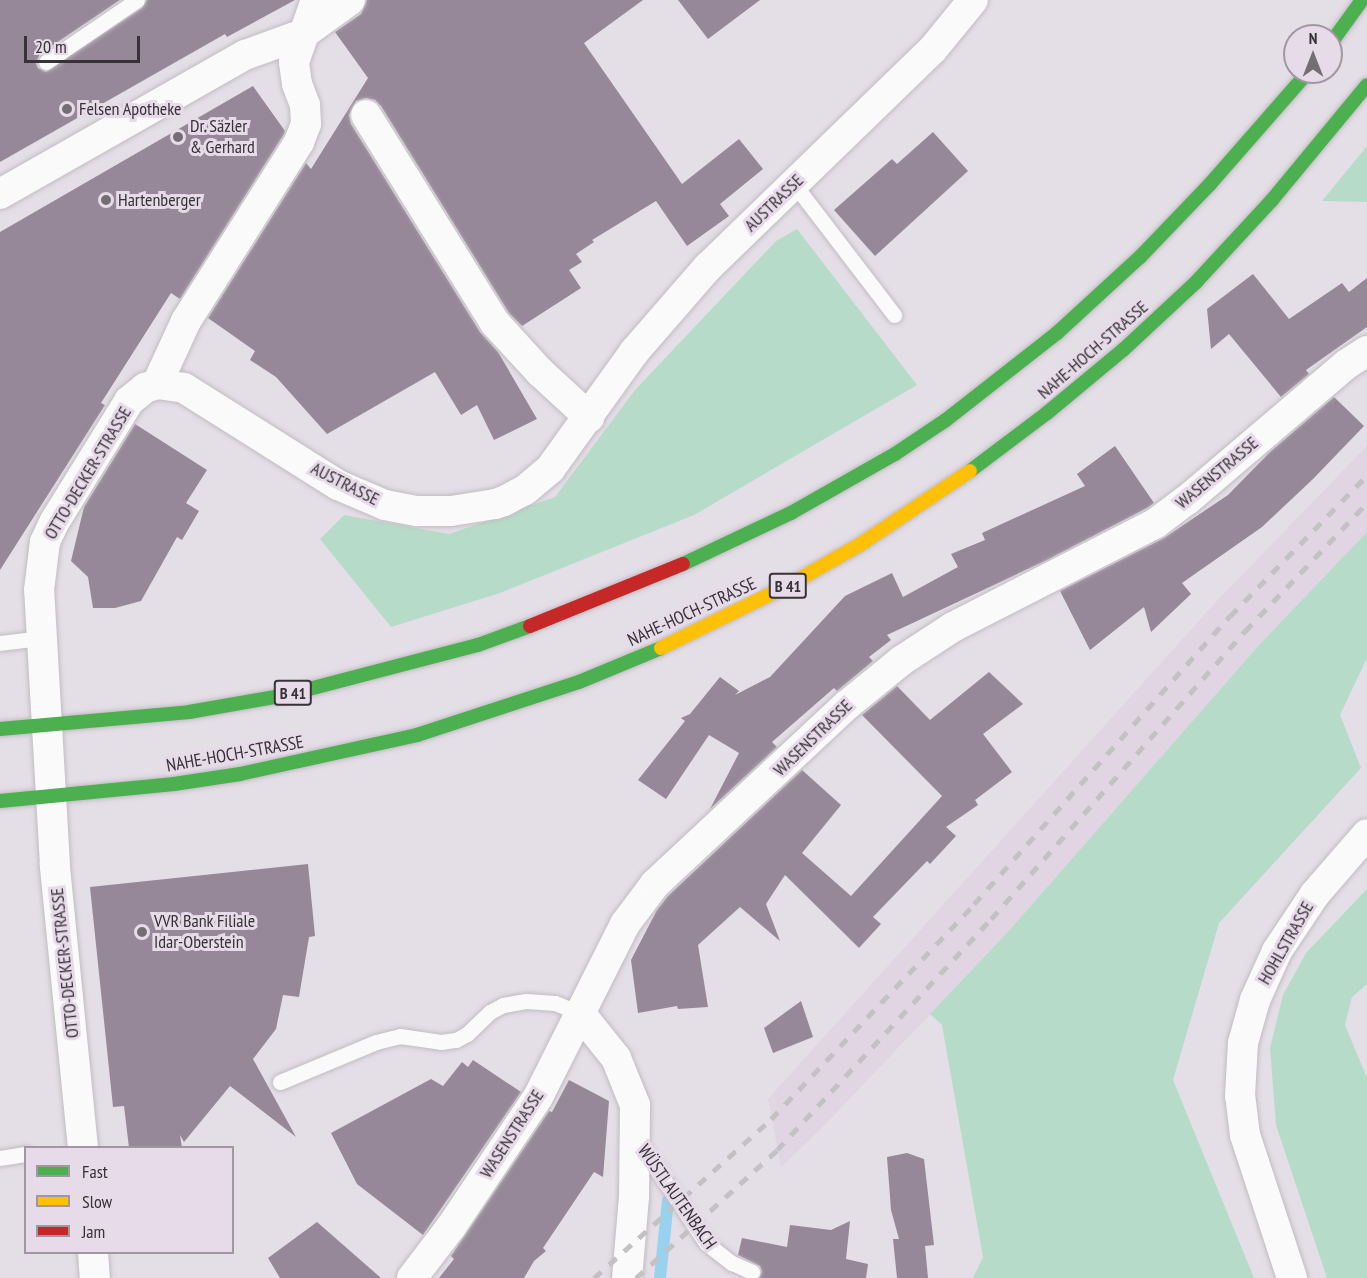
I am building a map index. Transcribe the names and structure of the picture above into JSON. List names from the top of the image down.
{
  "streets": {
    "main road": ["NAHE-HOCH-STRASSE", "B 41"],
    "street": [
      "AUSTRASSE",
      "OTTO-DECKER-STRASSE",
      "WASENSTRASSE",
      "HOHLSTRASSE",
      "WÜSTLAUTENBACH"
    ]
  },
  "crossings": [
    ["AUSTRASSE", "OTTO-DECKER-STRASSE"],
    ["NAHE-HOCH-STRASSE", "OTTO-DECKER-STRASSE"],
    ["WASENSTRASSE", "WÜSTLAUTENBACH"]
  ],
  "places": [
    "Felsen Apotheke",
    "Dr. Säzler & Gerhard",
    "Hartenberger",
    "VVR Bank Filiale Idar-Oberstein"
  ],
  "legend": ["Fast", "Slow", "Jam"],
  "scale_bar": "20 m",
  "north": "top"
}
